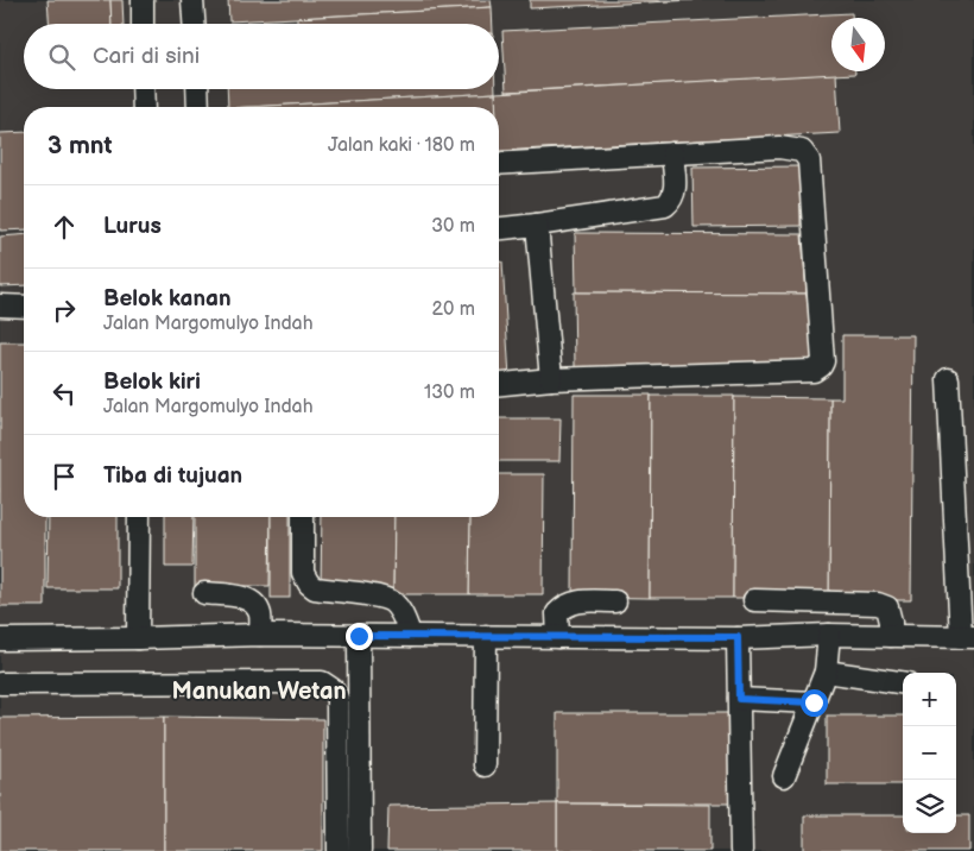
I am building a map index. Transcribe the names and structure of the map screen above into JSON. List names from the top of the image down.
{
  "districts": ["Manukan Wetan"],
  "north": "bottom",
  "page": {
    "search": "Cari di sini",
    "heading": ["3 mnt", "Jalan kaki · 180 m"],
    "list": [
      ["Lurus", "30 m"],
      ["Belok kanan", "Jalan Margomulyo Indah", "20 m"],
      ["Belok kiri", "Jalan Margomulyo Indah", "130 m"],
      "Tiba di tujuan"
    ],
    "map_buttons": ["+", "−"]
  }
}
